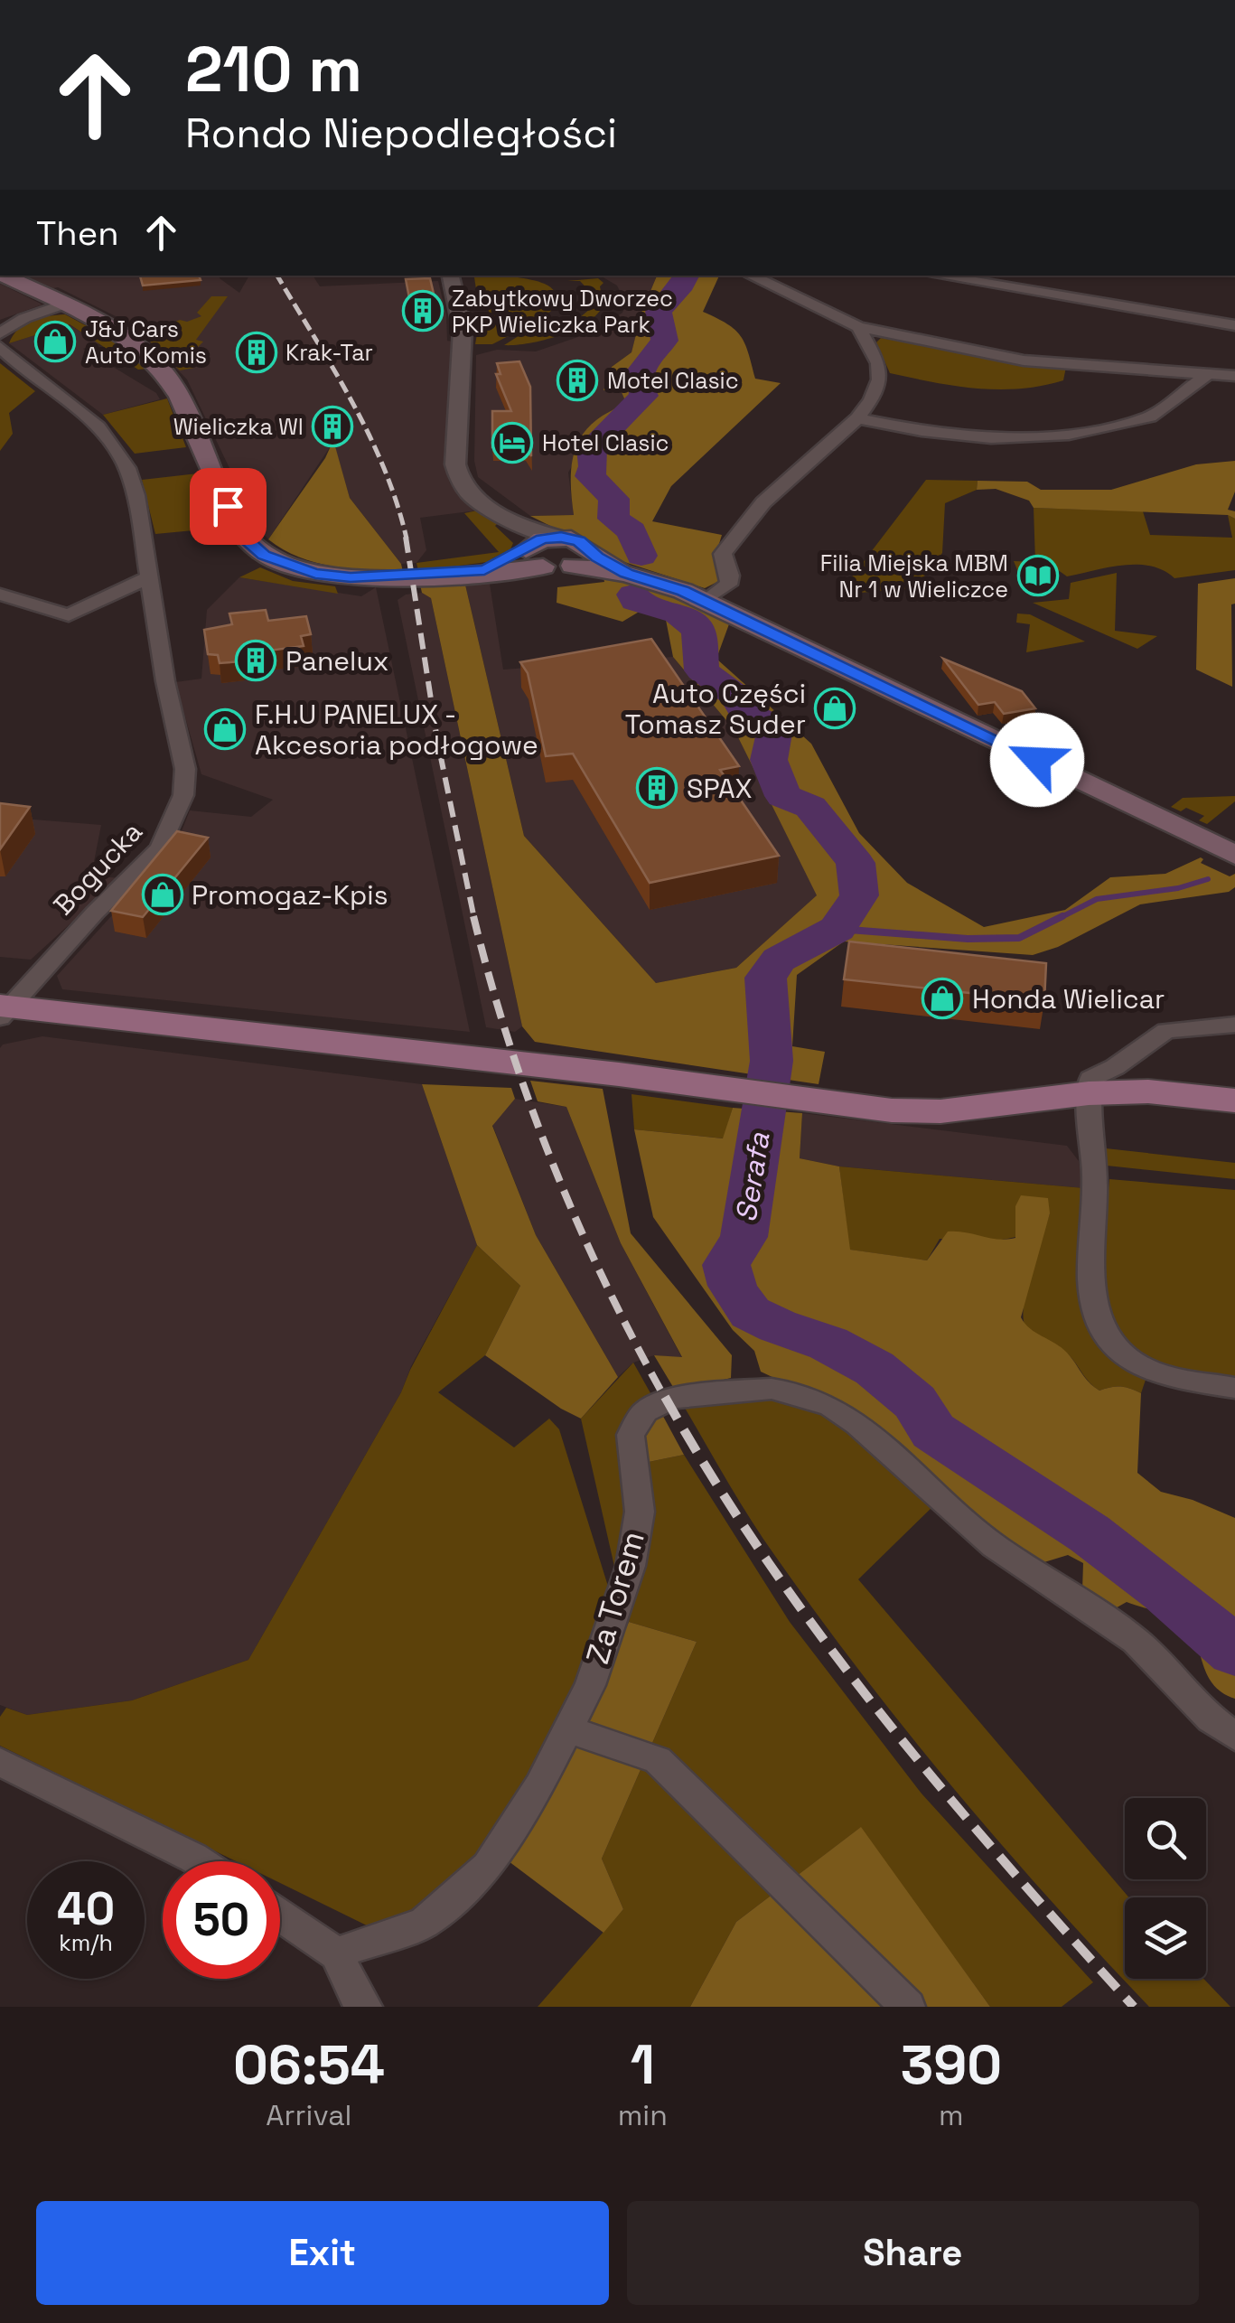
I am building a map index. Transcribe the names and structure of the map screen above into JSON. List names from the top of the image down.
{
  "streets": {
    "street": ["Bogucka", "Za Torem"]
  },
  "water": ["Serafa"],
  "places": {
    "building": [
      "Zabytkowy Dworzec PKP Wieliczka Park",
      "Krak-Tar",
      "Motel Clasic",
      "Wieliczka Wl",
      "Panelux",
      "SPAX"
    ],
    "shop": [
      "J&J Cars Auto Komis",
      "Auto Części Tomasz Suder",
      "F.H.U PANELUX - Akcesoria podłogowe",
      "Promogaz-Kpis",
      "Honda Wielicar"
    ],
    "hotel": ["Hotel Clasic"],
    "library": ["Filia Miejska MBM Nr 1 w Wieliczce"]
  },
  "page": {
    "turn": ["210 m", "Rondo Niepodległości"],
    "then": "Then",
    "speed": "40 km/h",
    "limit": "50",
    "eta": [
      "06:54",
      "Arrival",
      "1",
      "min",
      "390",
      "m"
    ],
    "buttons": ["Exit", "Share"]
  }
}
